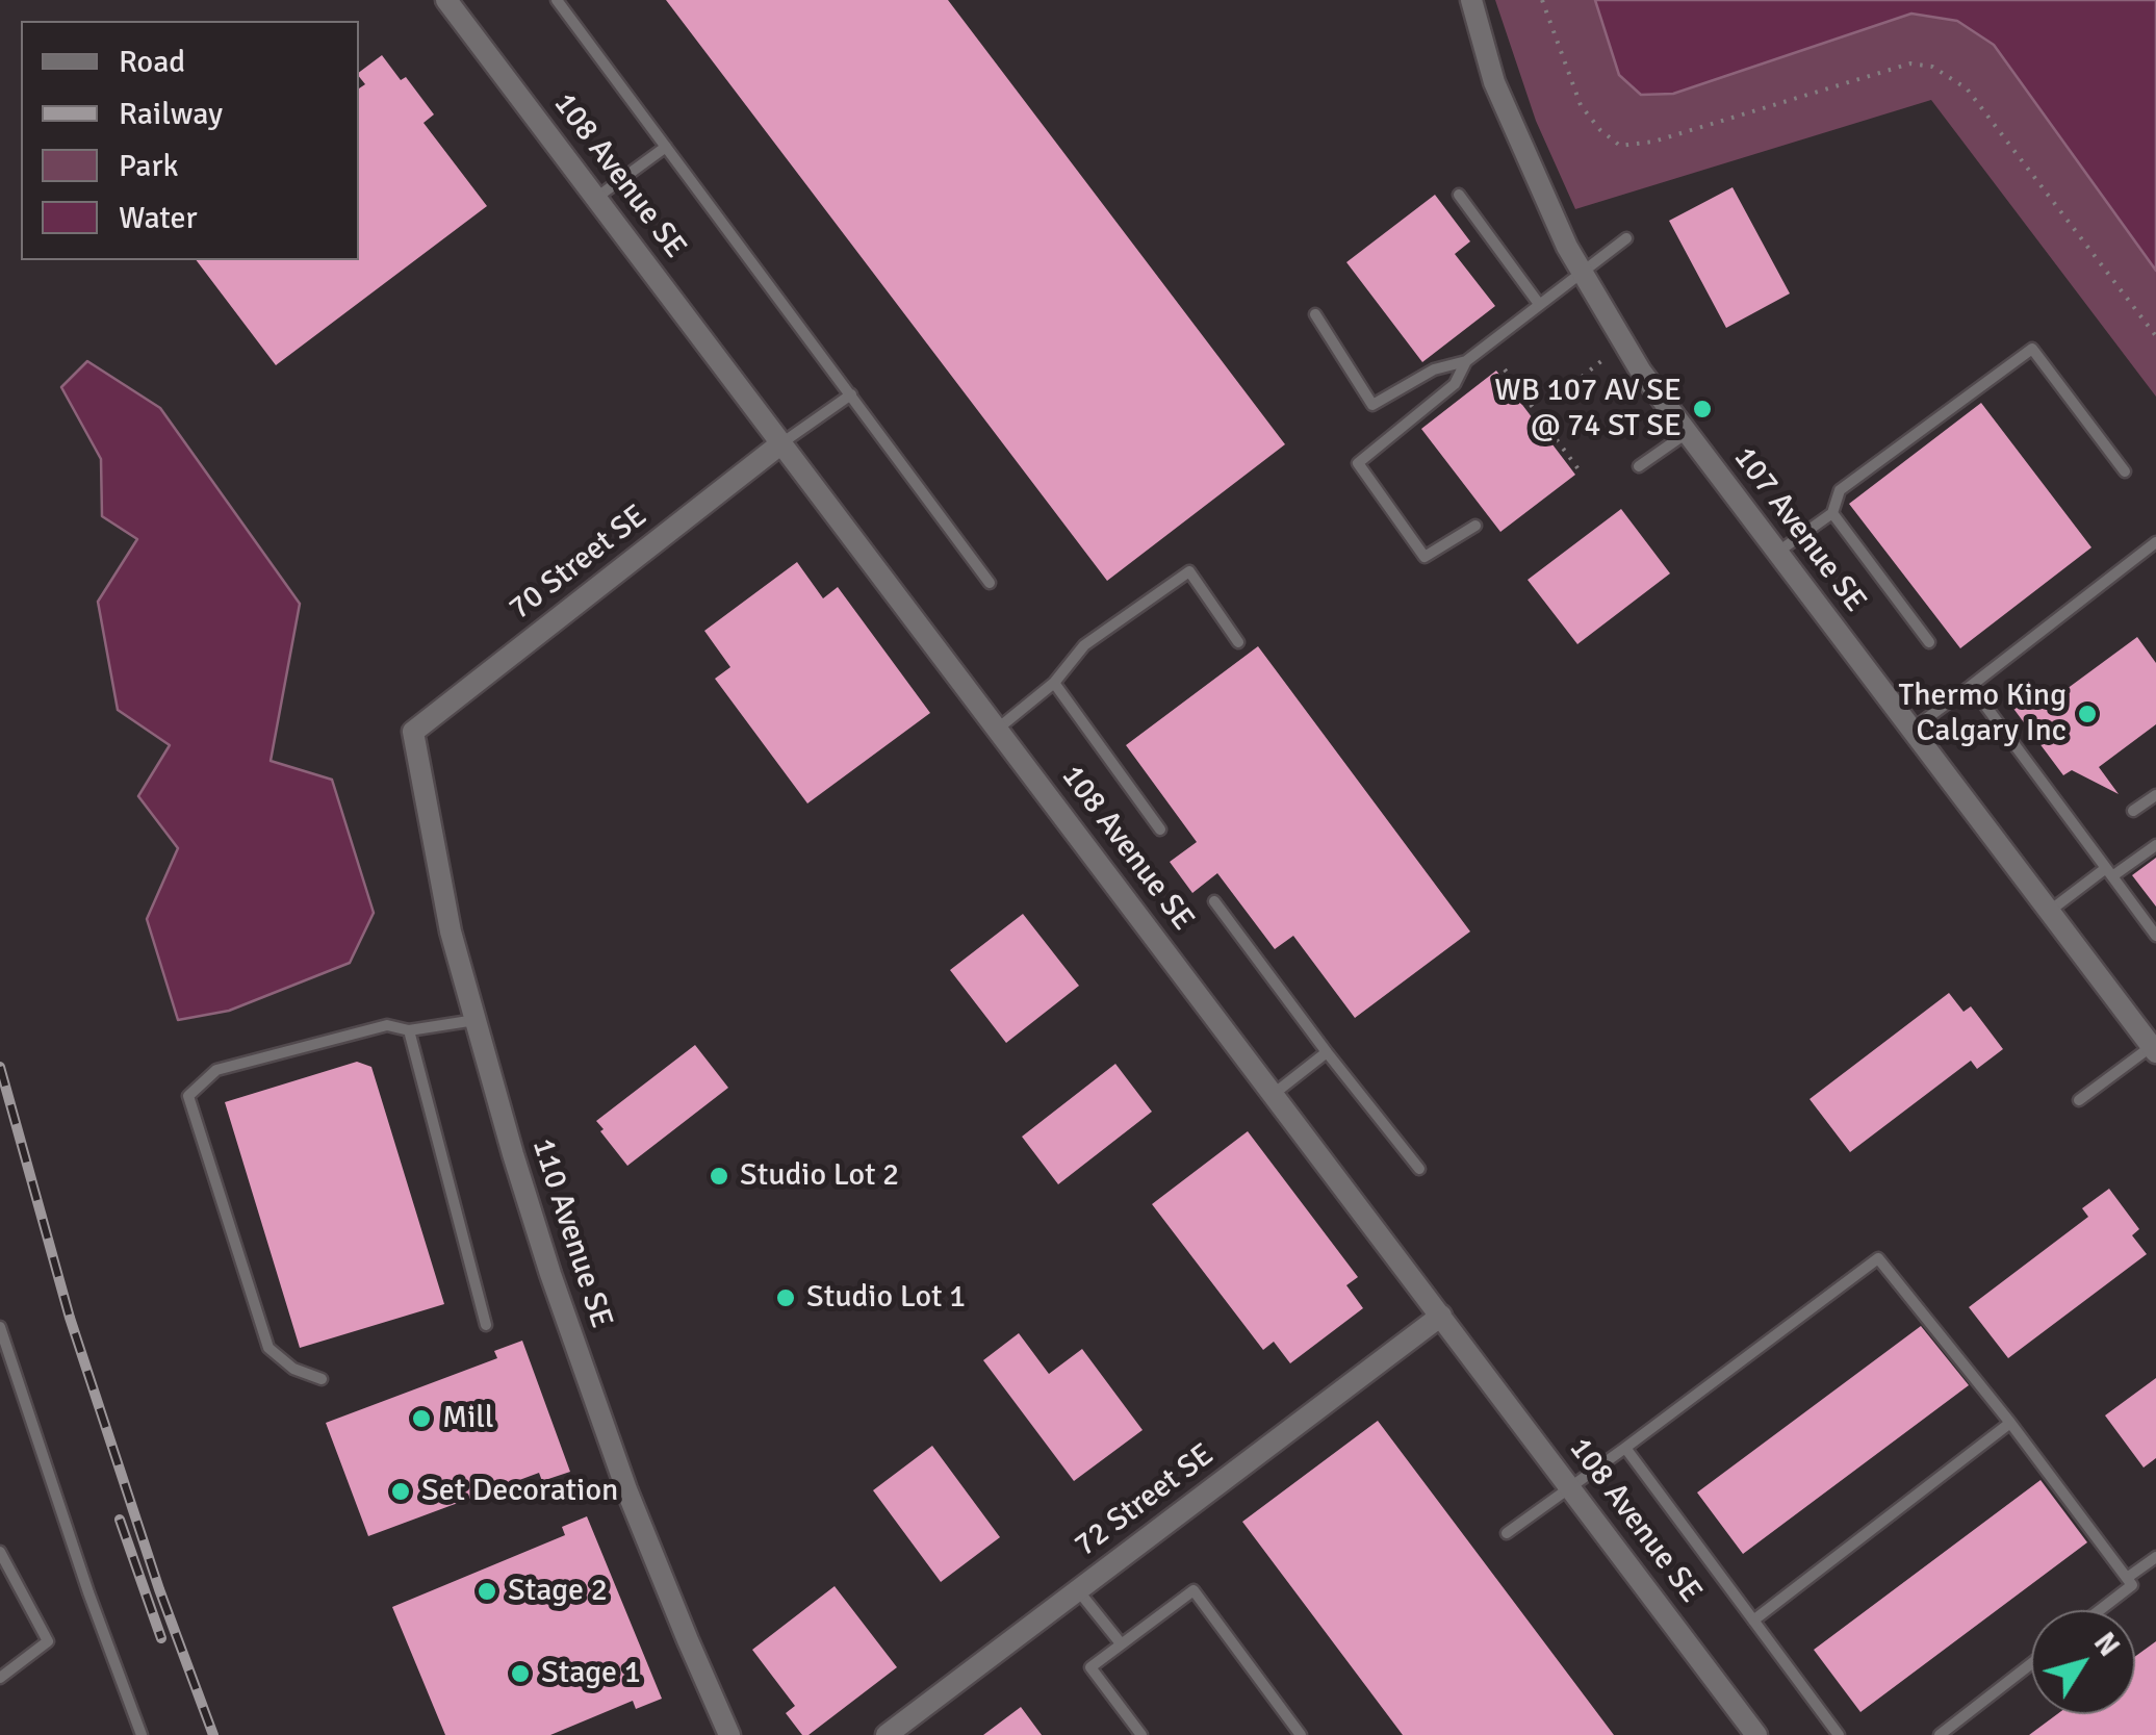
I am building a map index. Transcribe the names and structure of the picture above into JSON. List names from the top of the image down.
{
  "streets": {
    "street": [
      "108 Avenue SE",
      "107 Avenue SE",
      "70 Street SE",
      "110 Avenue SE",
      "72 Street SE"
    ]
  },
  "crossings": [
    ["108 Avenue SE", "70 Street SE"],
    ["108 Avenue SE", "72 Street SE"],
    ["70 Street SE", "110 Avenue SE"]
  ],
  "places": [
    "WB 107 AV SE @ 74 ST SE",
    "Thermo King Calgary Inc",
    "Studio Lot 2",
    "Studio Lot 1",
    "Mill",
    "Set Decoration",
    "Stage 2",
    "Stage 1"
  ],
  "legend": [
    "Road",
    "Railway",
    "Park",
    "Water"
  ],
  "north": "top right"
}
